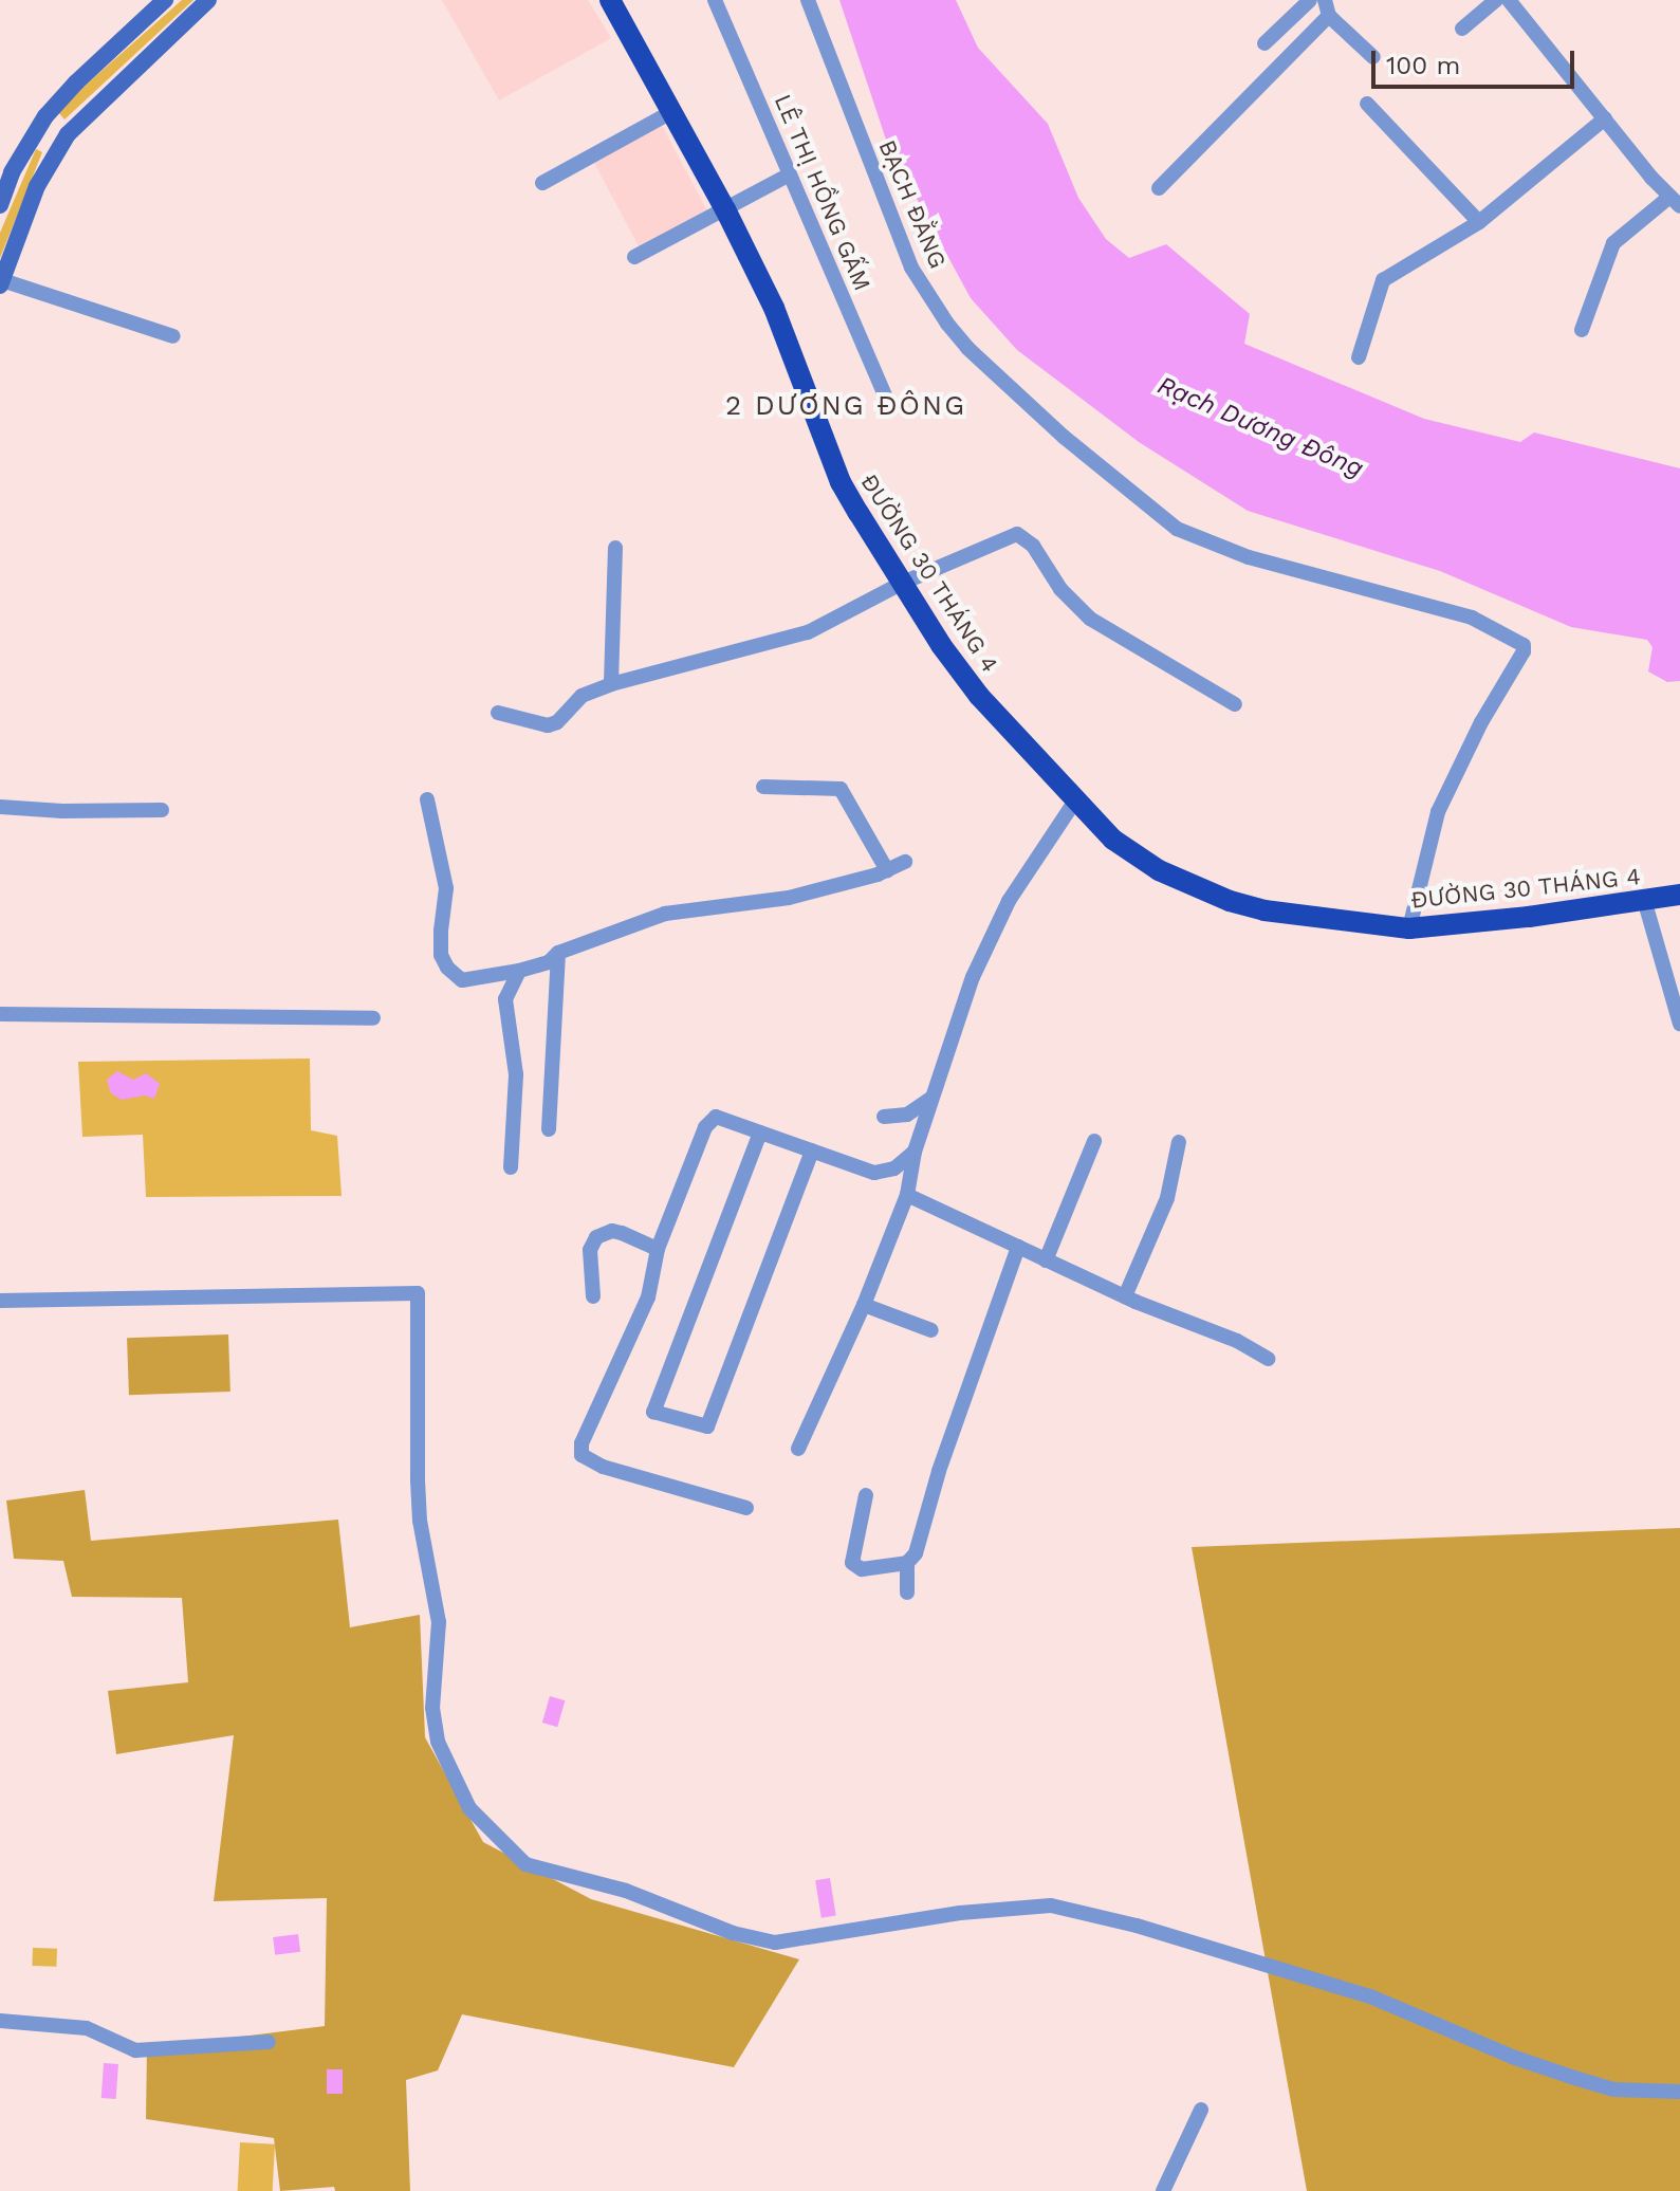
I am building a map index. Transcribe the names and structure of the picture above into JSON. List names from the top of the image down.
{
  "streets": {
    "main road": ["ĐƯỜNG 30 THÁNG 4"],
    "street": ["LÊ THỊ HỒNG GẤM", "BẠCH ĐẰNG"]
  },
  "crossings": [
    ["BẠCH ĐẰNG", "ĐƯỜNG 30 THÁNG 4"]
  ],
  "districts": ["2 DƯƠNG ĐÔNG"],
  "water": ["Rạch Dương Đông"],
  "scale_bar": "100 m"
}
